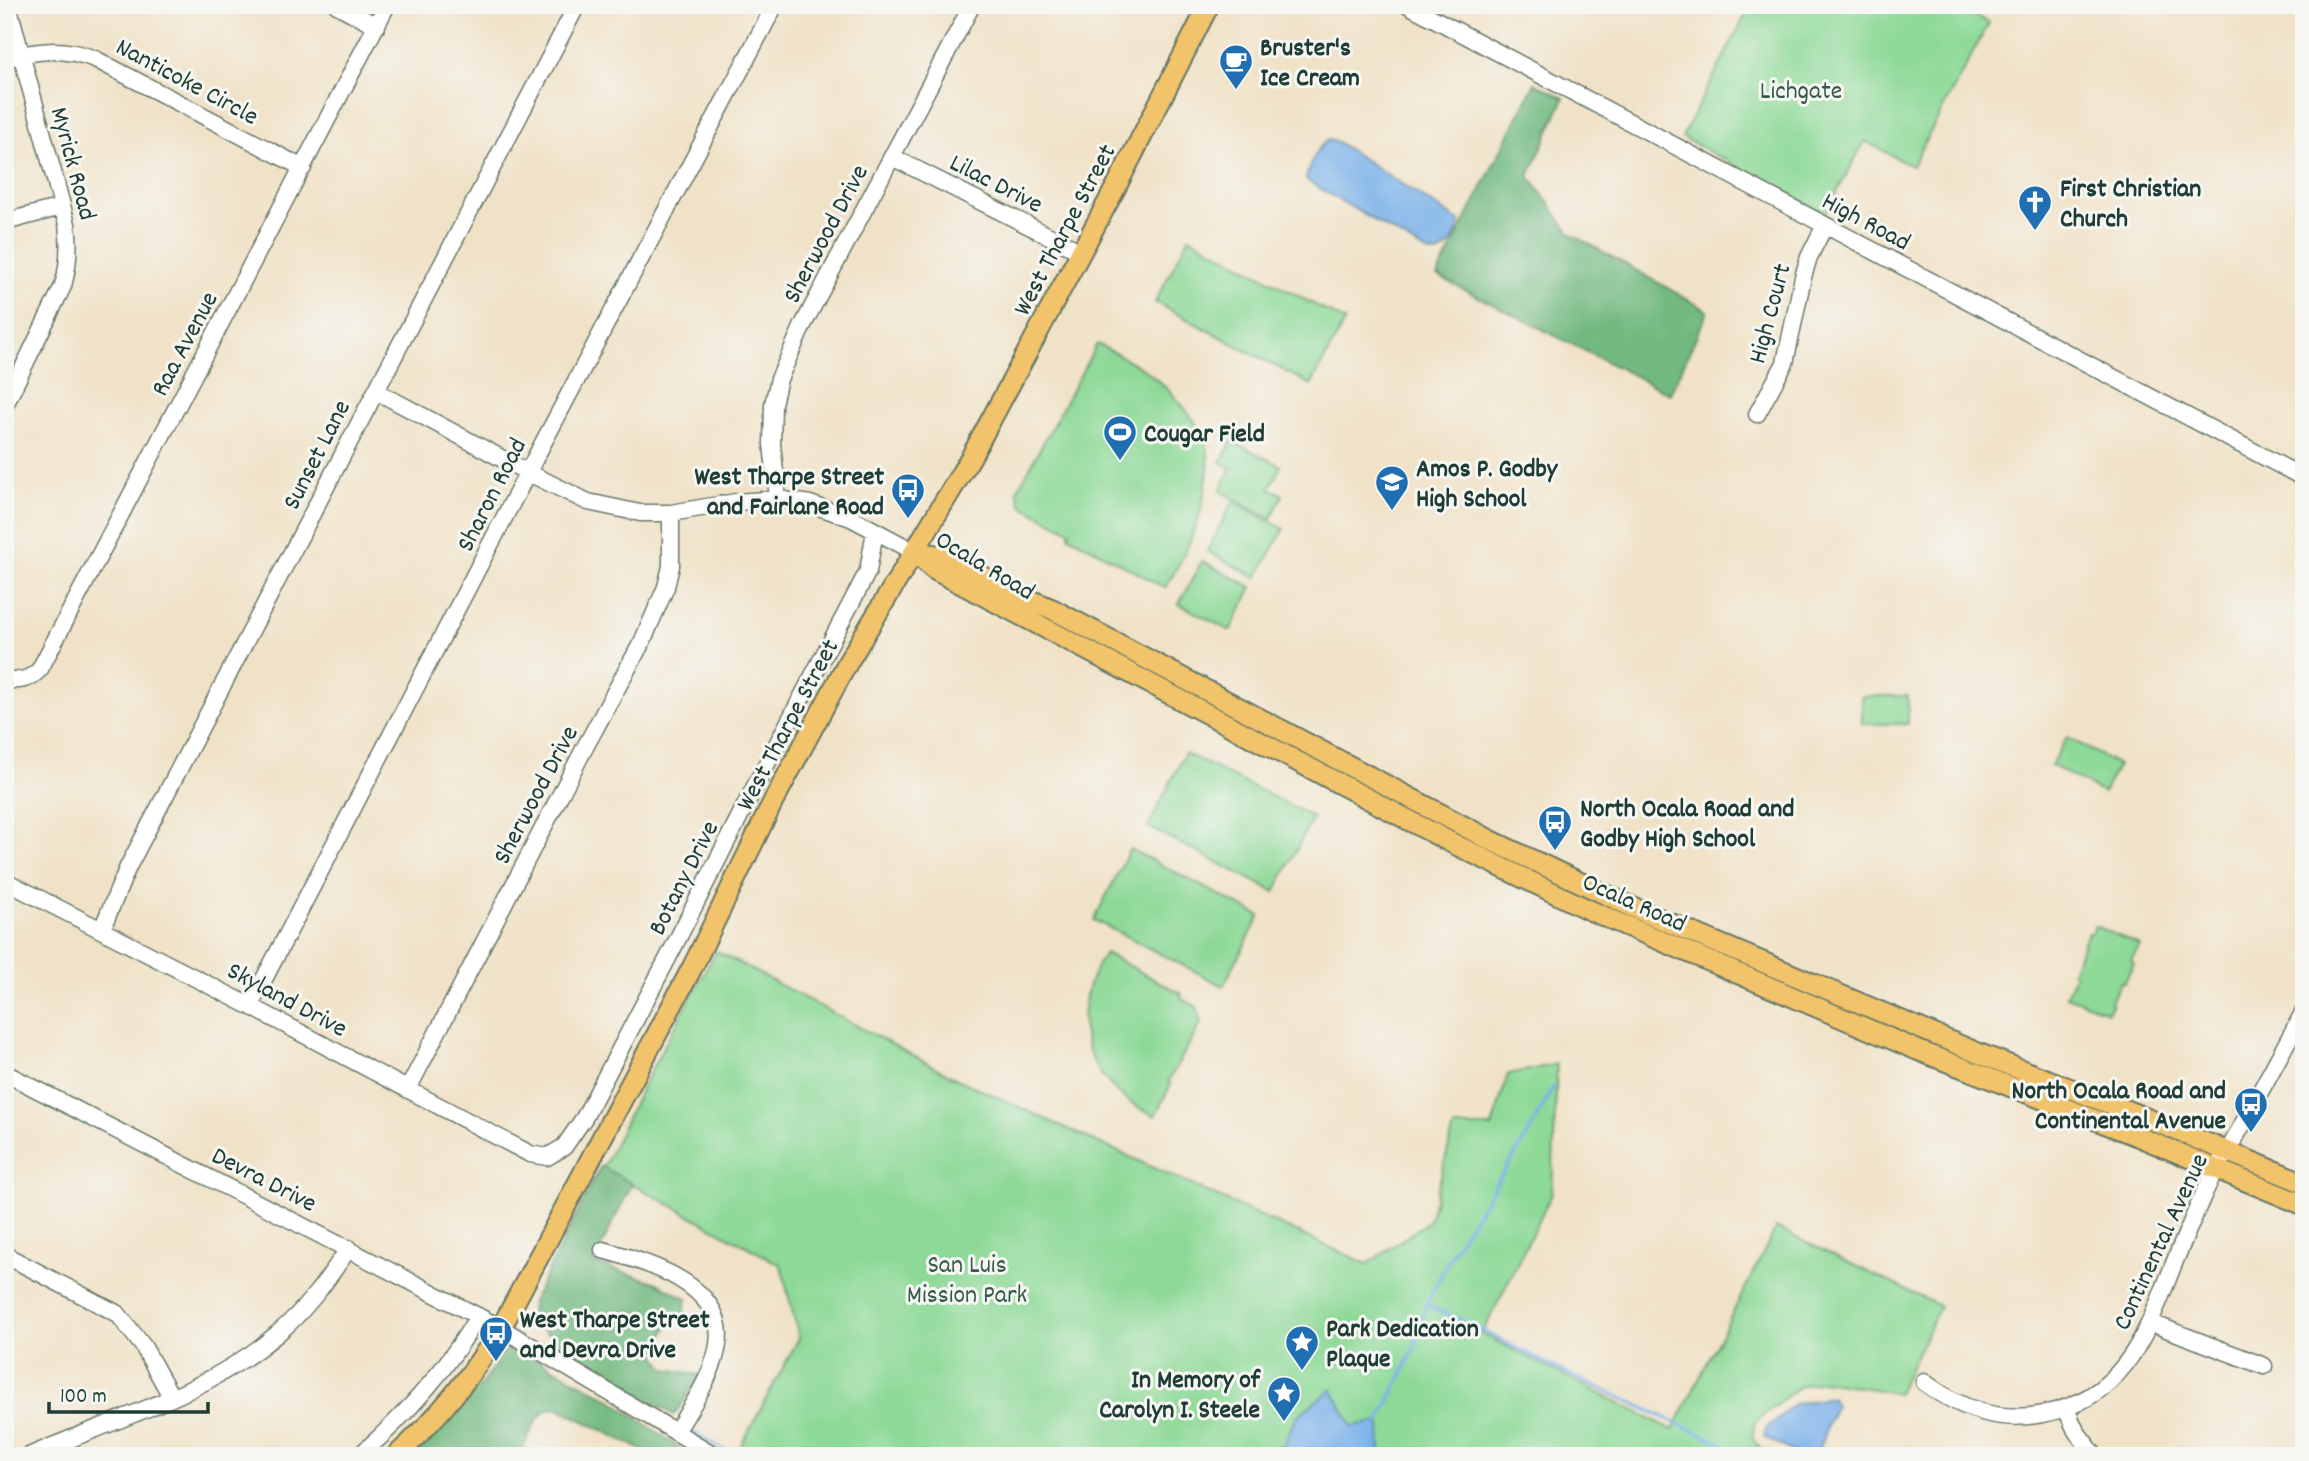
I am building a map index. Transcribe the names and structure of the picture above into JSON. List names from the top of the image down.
{
  "streets": {
    "main road": ["West Tharpe Street", "Ocala Road"],
    "street": [
      "Nanticoke Circle",
      "Myrick Road",
      "Lilac Drive",
      "High Road",
      "Sherwood Drive",
      "High Court",
      "Raa Avenue",
      "Sunset Lane",
      "Sharon Road",
      "Botany Drive",
      "Skyland Drive",
      "Devra Drive",
      "Continental Avenue"
    ]
  },
  "crossings": [
    ["Nanticoke Circle", "Myrick Road"],
    ["Nanticoke Circle", "Raa Avenue"],
    ["Lilac Drive", "West Tharpe Street"],
    ["Lilac Drive", "Sherwood Drive"],
    ["High Road", "High Court"],
    ["West Tharpe Street", "Ocala Road"],
    ["West Tharpe Street", "Devra Drive"],
    ["Sherwood Drive", "Skyland Drive"],
    ["Sunset Lane", "Skyland Drive"],
    ["Sharon Road", "Skyland Drive"],
    ["Ocala Road", "Continental Avenue"],
    ["Botany Drive", "Skyland Drive"]
  ],
  "parks": ["Lichgate", "San Luis Mission Park"],
  "places": {
    "cafe": ["Bruster's Ice Cream"],
    "church": ["First Christian Church"],
    "sports": ["Cougar Field"],
    "school or university": ["Amos P. Godby High School"],
    "bus stop": [
      "West Tharpe Street and Fairlane Road",
      "North Ocala Road and Godby High School",
      "North Ocala Road and Continental Avenue",
      "West Tharpe Street and Devra Drive"
    ],
    "place": ["Park Dedication Plaque", "In Memory of Carolyn I. Steele"]
  },
  "scale_bar": "100 m"
}
